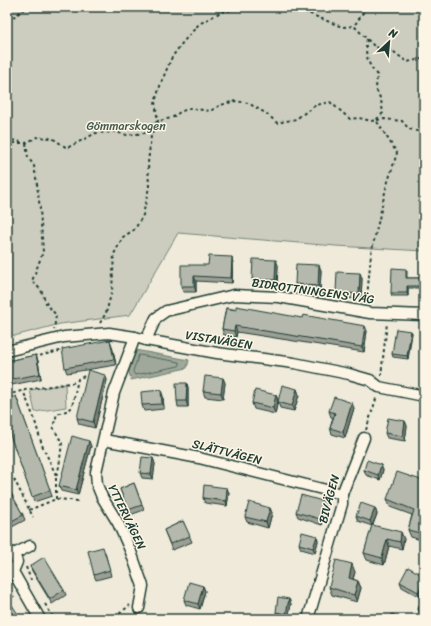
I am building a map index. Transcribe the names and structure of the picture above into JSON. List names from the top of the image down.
{
  "streets": {
    "street": [
      "BIDROTTNINGENS VÄG",
      "VISTAVÄGEN",
      "SLÄTTVÄGEN",
      "BIVÄGEN",
      "YTTERVÄGEN"
    ]
  },
  "crossings": [
    ["BIDROTTNINGENS VÄG", "VISTAVÄGEN"],
    ["VISTAVÄGEN", "YTTERVÄGEN"],
    ["SLÄTTVÄGEN", "BIVÄGEN"],
    ["SLÄTTVÄGEN", "YTTERVÄGEN"]
  ],
  "parks": ["Gömmarskogen"],
  "north": "top right"
}
